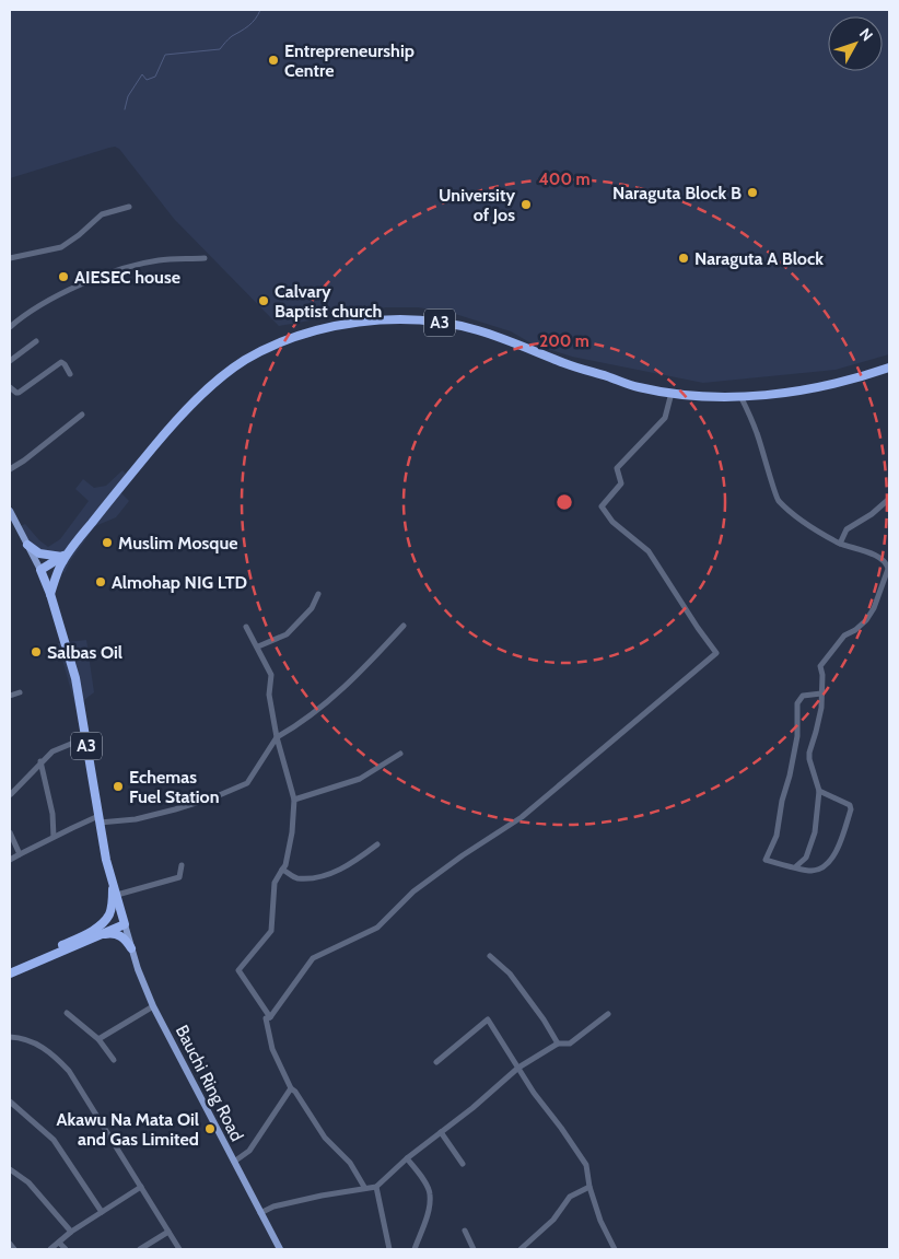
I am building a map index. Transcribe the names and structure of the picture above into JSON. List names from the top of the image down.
{
  "streets": {
    "highway": ["A3"],
    "main road": ["Bauchi Ring Road"]
  },
  "crossings": [
    ["A3", "Bauchi Ring Road"]
  ],
  "places": [
    "Entrepreneurship Centre",
    "Naraguta Block B",
    "University of Jos",
    "Naraguta A Block",
    "AIESEC house",
    "Calvary Baptist church",
    "Muslim Mosque",
    "Almohap NIG LTD",
    "Salbas Oil",
    "Echemas Fuel Station",
    "Akawu Na Mata Oil and Gas Limited"
  ],
  "north": "top right",
  "rings": ["400 m", "200 m"]
}
